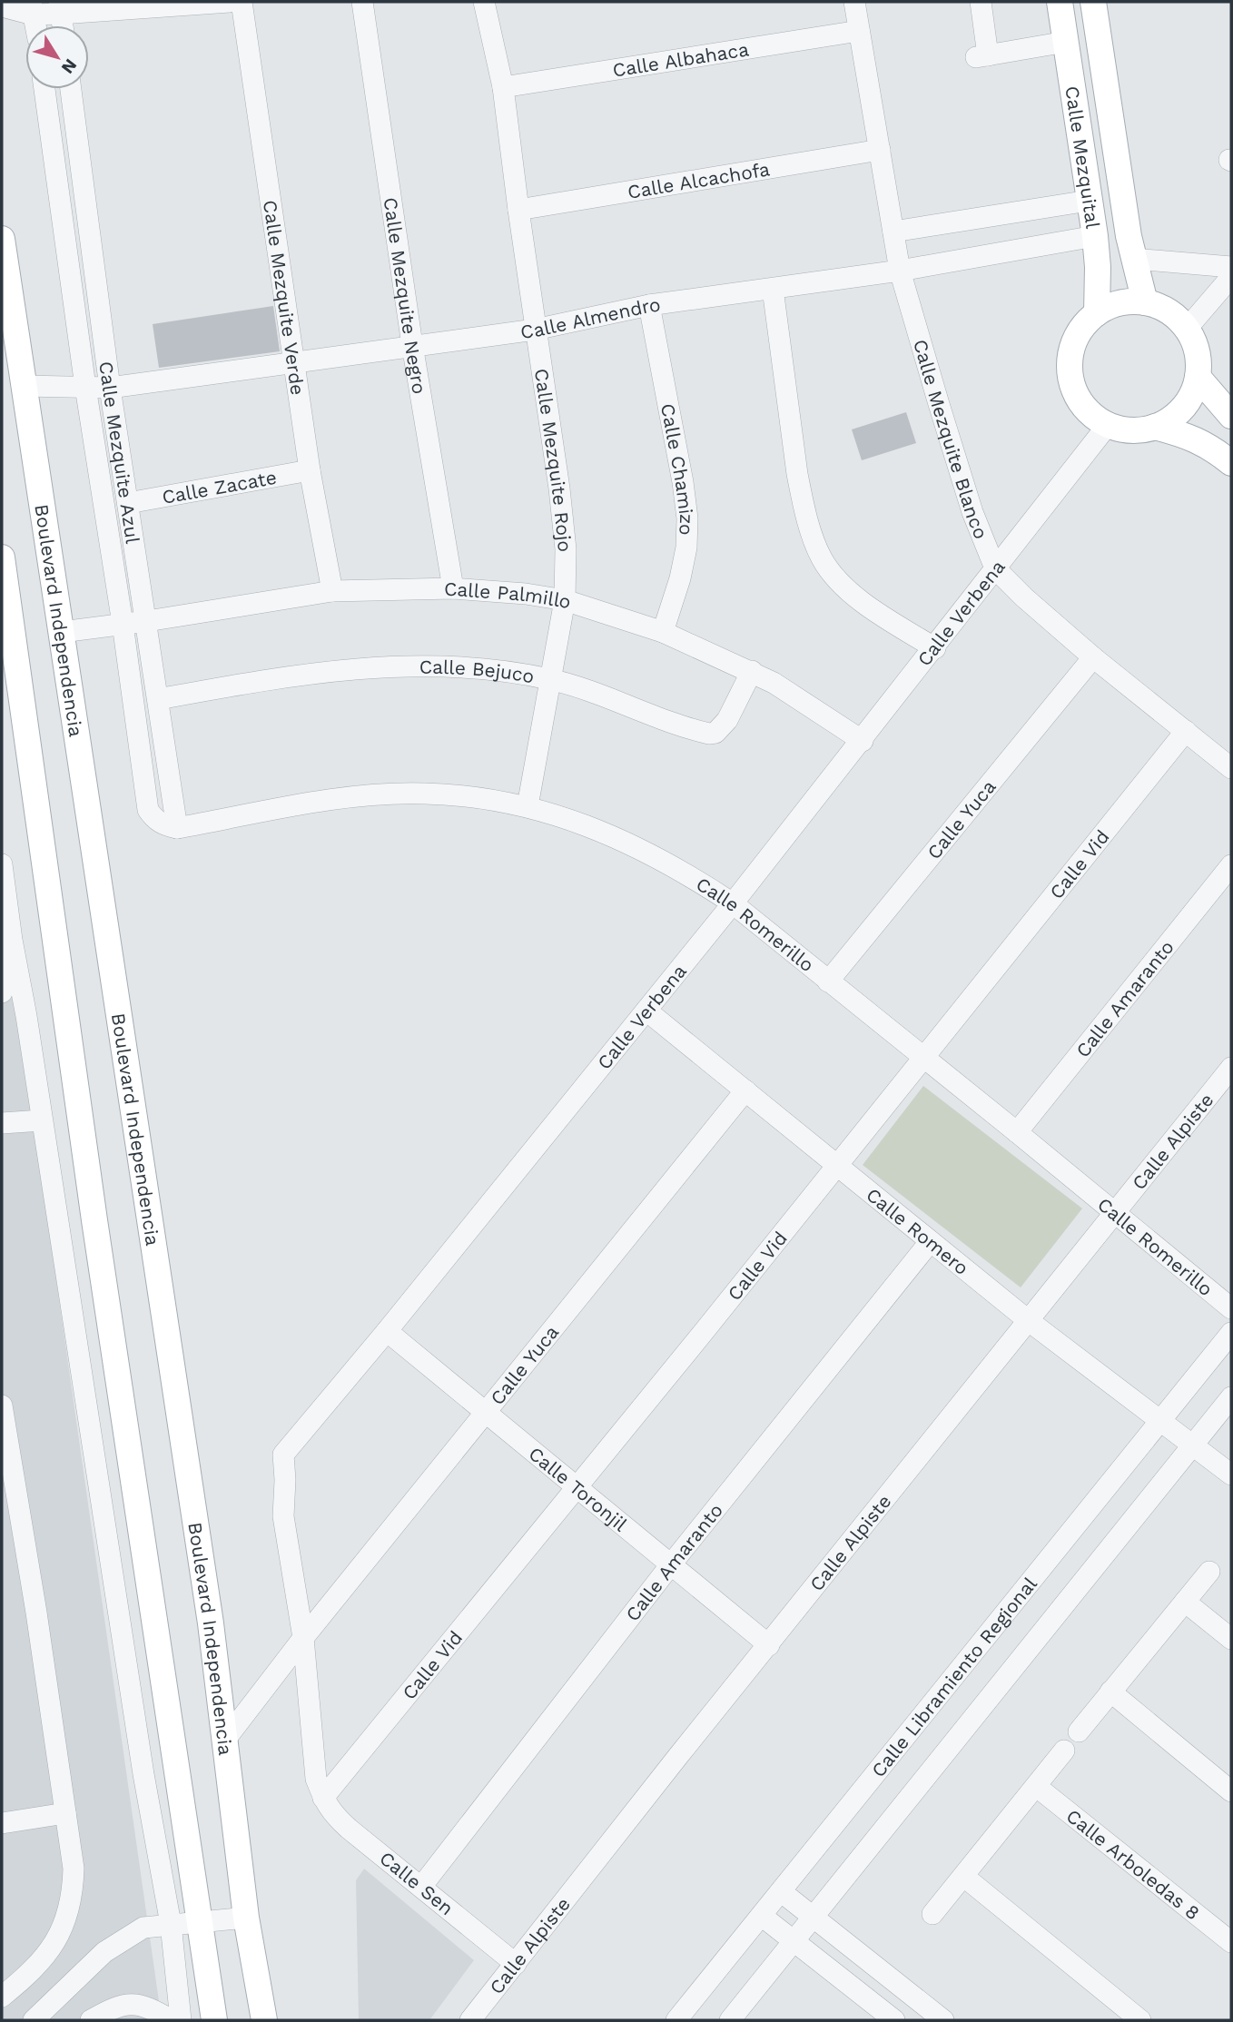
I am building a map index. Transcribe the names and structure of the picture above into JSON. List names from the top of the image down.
{
  "streets": {
    "main road": ["Calle Mezquital", "Boulevard Independencia"],
    "street": [
      "Calle Albahaca",
      "Calle Alcachofa",
      "Calle Mezquite Negro",
      "Calle Mezquite Verde",
      "Calle Almendro",
      "Calle Mezquite Blanco",
      "Calle Mezquite Azul",
      "Calle Mezquite Rojo",
      "Calle Chamizo",
      "Calle Zacate",
      "Calle Palmillo",
      "Calle Verbena",
      "Calle Bejuco",
      "Calle Yuca",
      "Calle Vid",
      "Calle Romerillo",
      "Calle Amaranto",
      "Calle Alpiste",
      "Calle Romero",
      "Calle Toronjil",
      "Calle Libramiento Regional",
      "Calle Arboledas 8",
      "Calle Sen"
    ]
  },
  "crossings": [
    ["Calle Albahaca", "Calle Mezquite Blanco"],
    ["Calle Albahaca", "Calle Mezquite Rojo"],
    ["Calle Mezquital", "Calle Almendro"],
    ["Calle Mezquital", "Calle Verbena"],
    ["Calle Alcachofa", "Calle Mezquite Blanco"],
    ["Calle Alcachofa", "Calle Mezquite Rojo"],
    ["Calle Mezquite Negro", "Calle Almendro"],
    ["Calle Mezquite Negro", "Calle Palmillo"],
    ["Calle Mezquite Verde", "Calle Almendro"],
    ["Calle Mezquite Verde", "Calle Zacate"],
    ["Calle Mezquite Verde", "Calle Palmillo"],
    ["Calle Almendro", "Calle Mezquite Blanco"],
    ["Calle Almendro", "Calle Mezquite Azul"],
    ["Calle Almendro", "Calle Mezquite Rojo"],
    ["Calle Almendro", "Calle Chamizo"],
    ["Calle Almendro", "Boulevard Independencia"],
    ["Calle Mezquite Blanco", "Calle Verbena"],
    ["Calle Mezquite Blanco", "Calle Yuca"],
    ["Calle Mezquite Blanco", "Calle Vid"],
    ["Calle Mezquite Azul", "Calle Zacate"],
    ["Calle Mezquite Azul", "Calle Palmillo"],
    ["Calle Mezquite Azul", "Calle Bejuco"],
    ["Calle Mezquite Azul", "Calle Romerillo"],
    ["Calle Mezquite Rojo", "Calle Palmillo"],
    ["Calle Mezquite Rojo", "Calle Bejuco"],
    ["Calle Mezquite Rojo", "Calle Romerillo"],
    ["Calle Chamizo", "Calle Palmillo"],
    ["Calle Palmillo", "Calle Verbena"],
    ["Calle Palmillo", "Boulevard Independencia"],
    ["Calle Palmillo", "Calle Bejuco"],
    ["Calle Verbena", "Calle Yuca"],
    ["Calle Verbena", "Calle Romerillo"],
    ["Calle Verbena", "Calle Romero"],
    ["Calle Verbena", "Calle Toronjil"],
    ["Boulevard Independencia", "Calle Yuca"],
    ["Calle Yuca", "Calle Romerillo"],
    ["Calle Yuca", "Calle Romero"],
    ["Calle Yuca", "Calle Toronjil"],
    ["Calle Vid", "Calle Romerillo"],
    ["Calle Vid", "Calle Romero"],
    ["Calle Vid", "Calle Toronjil"],
    ["Calle Vid", "Calle Sen"],
    ["Calle Romerillo", "Calle Amaranto"],
    ["Calle Romerillo", "Calle Alpiste"],
    ["Calle Amaranto", "Calle Romero"],
    ["Calle Amaranto", "Calle Toronjil"],
    ["Calle Amaranto", "Calle Sen"],
    ["Calle Alpiste", "Calle Romero"],
    ["Calle Alpiste", "Calle Toronjil"],
    ["Calle Alpiste", "Calle Sen"],
    ["Calle Romero", "Calle Libramiento Regional"]
  ],
  "north": "bottom right"
}
